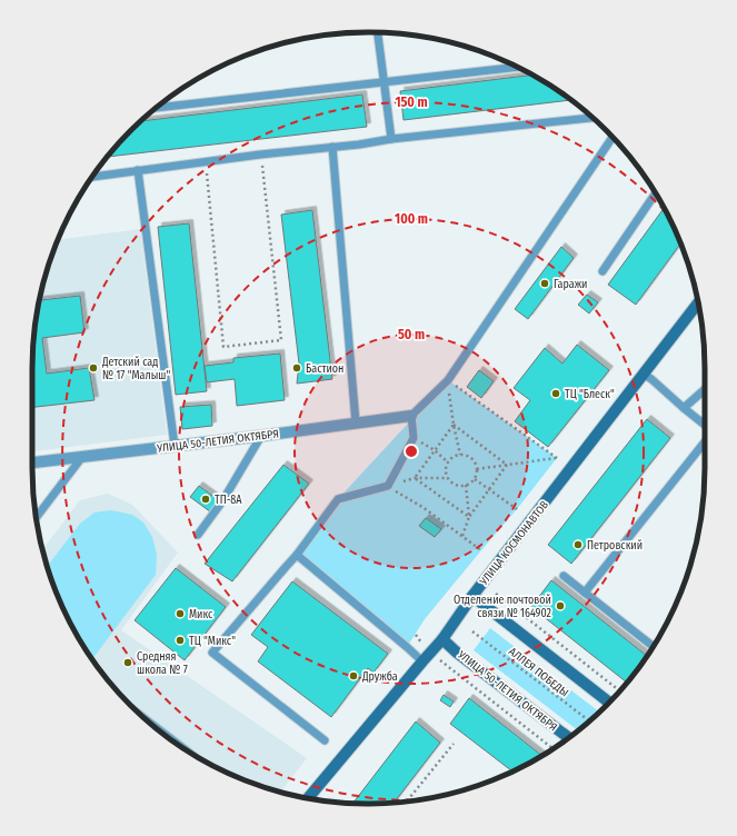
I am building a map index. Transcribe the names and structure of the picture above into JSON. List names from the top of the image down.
{
  "streets": {
    "main road": ["УЛИЦА 50-ЛЕТИЯ ОКТЯБРЯ", "УЛИЦА КОСМОНАВТОВ"],
    "path": ["АЛЛЕЯ ПОБЕДЫ"]
  },
  "crossings": [
    ["УЛИЦА 50-ЛЕТИЯ ОКТЯБРЯ", "УЛИЦА КОСМОНАВТОВ"]
  ],
  "places": [
    "Гаражи",
    "Детский сад № 17 \"Малыш\"",
    "Бастион",
    "ТЦ \"Блеск\"",
    "ТП-8А",
    "Петровский",
    "Отделение почтовой связи № 164902",
    "Микс",
    "ТЦ \"Микс\"",
    "Средняя школа № 7",
    "Дружба"
  ],
  "rings": ["150 m", "100 m", "50 m"]
}
